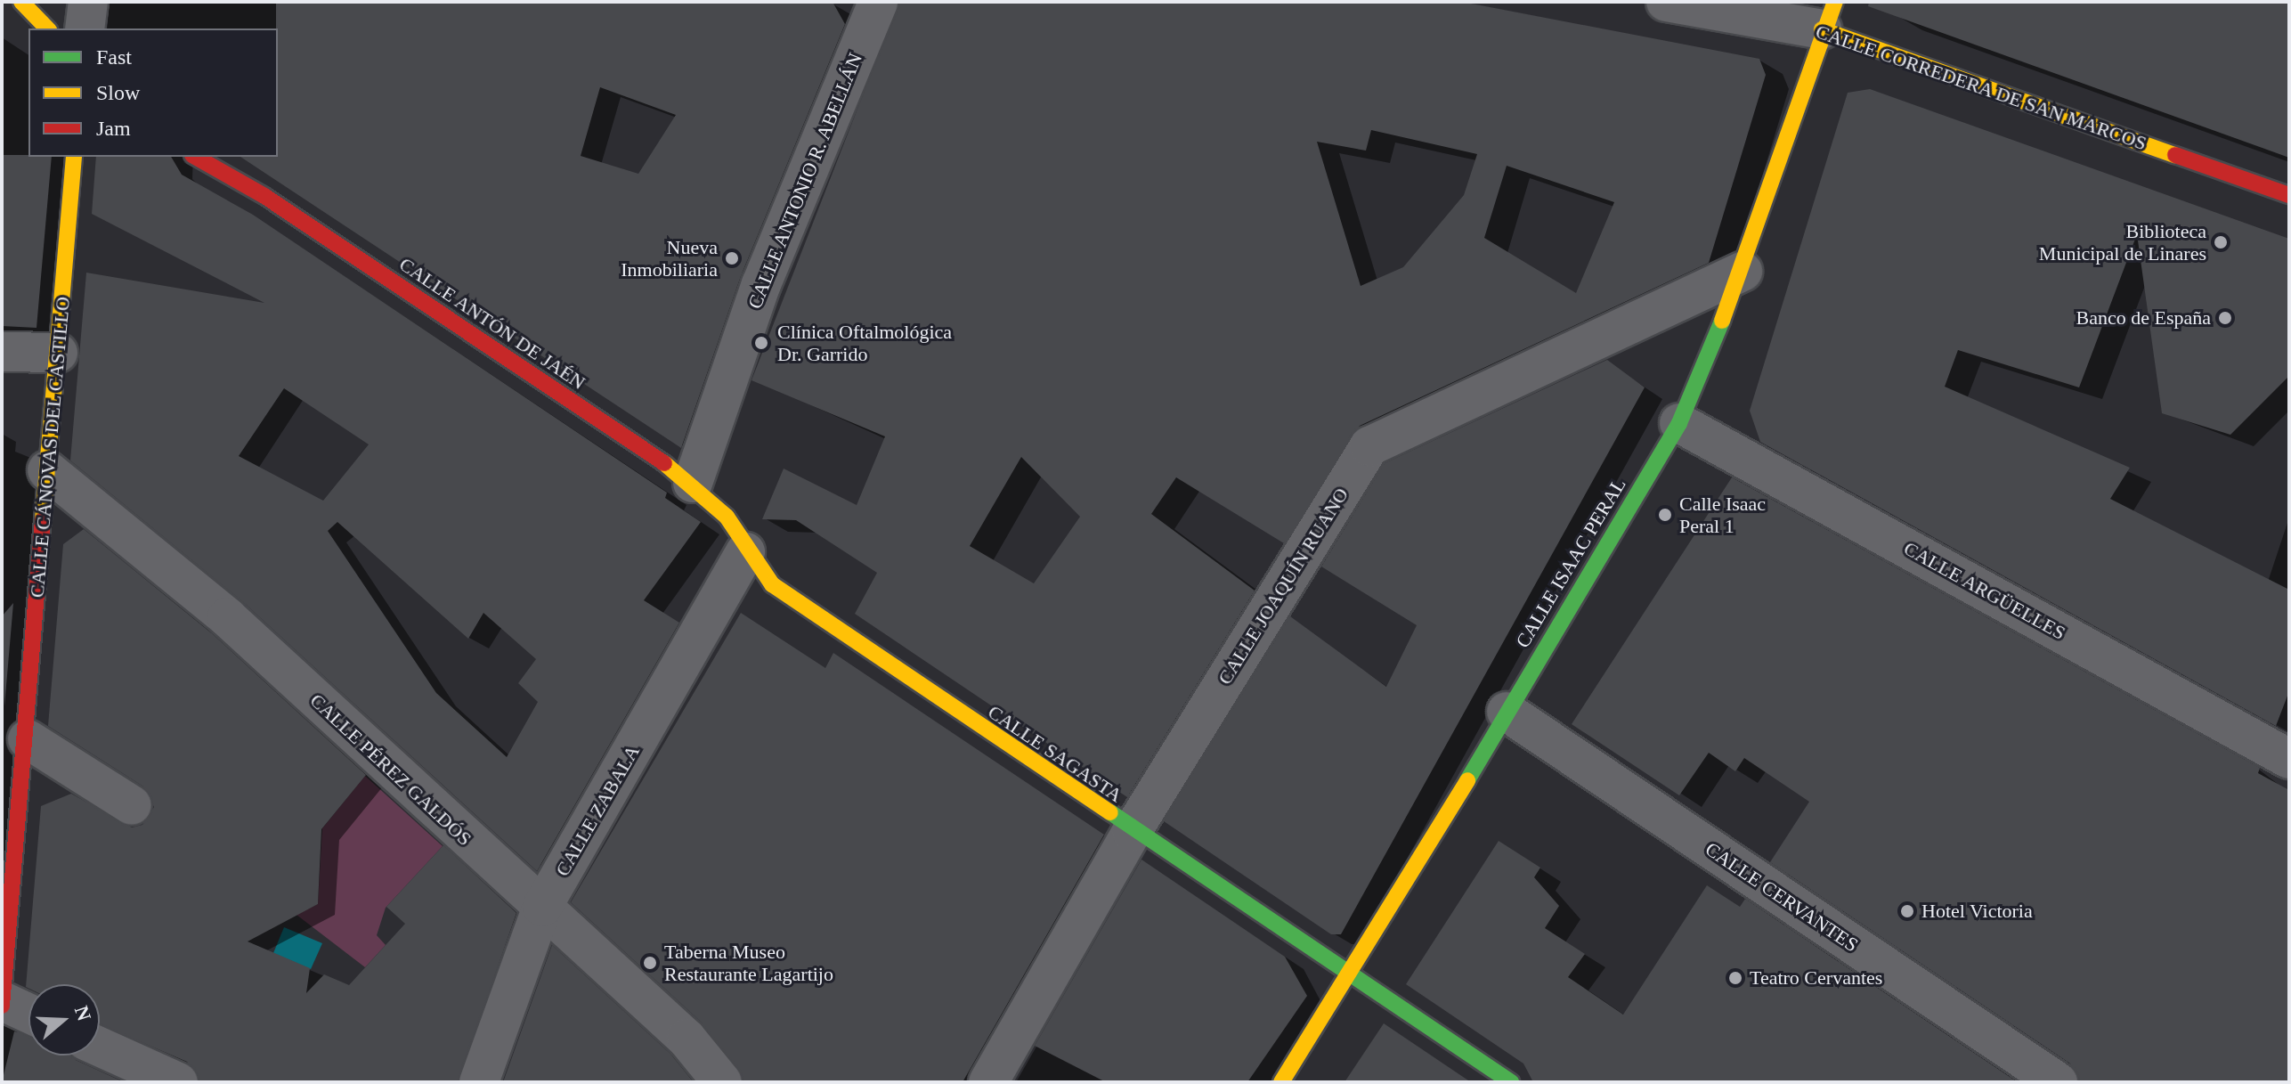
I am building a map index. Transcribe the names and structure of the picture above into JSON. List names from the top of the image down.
{
  "streets": {
    "street": [
      "CALLE CORREDERA DE SAN MARCOS",
      "CALLE ANTONIO R. ABELLÁN",
      "CALLE ANTÓN DE JAÉN",
      "CALLE CÁNOVAS DEL CASTILLO",
      "CALLE ISAAC PERAL",
      "CALLE JOAQUÍN RUANO",
      "CALLE ARGÜELLES",
      "CALLE SAGASTA",
      "CALLE PÉREZ GALDÓS",
      "CALLE ZABALA",
      "CALLE CERVANTES"
    ]
  },
  "crossings": [
    ["CALLE CORREDERA DE SAN MARCOS", "CALLE ISAAC PERAL"],
    ["CALLE ANTONIO R. ABELLÁN", "CALLE ANTÓN DE JAÉN"],
    ["CALLE ANTÓN DE JAÉN", "CALLE SAGASTA"],
    ["CALLE ANTÓN DE JAÉN", "CALLE ZABALA"],
    ["CALLE CÁNOVAS DEL CASTILLO", "CALLE PÉREZ GALDÓS"],
    ["CALLE ISAAC PERAL", "CALLE JOAQUÍN RUANO"],
    ["CALLE ISAAC PERAL", "CALLE ARGÜELLES"],
    ["CALLE ISAAC PERAL", "CALLE SAGASTA"],
    ["CALLE ISAAC PERAL", "CALLE CERVANTES"],
    ["CALLE JOAQUÍN RUANO", "CALLE SAGASTA"],
    ["CALLE SAGASTA", "CALLE ZABALA"],
    ["CALLE PÉREZ GALDÓS", "CALLE ZABALA"]
  ],
  "places": [
    "Biblioteca Municipal de Linares",
    "Nueva Inmobiliaria",
    "Banco de España",
    "Clínica Oftalmológica Dr. Garrido",
    "Calle Isaac Peral 1",
    "Hotel Victoria",
    "Taberna Museo Restaurante Lagartijo",
    "Teatro Cervantes"
  ],
  "legend": ["Fast", "Slow", "Jam"],
  "north": "right"
}
